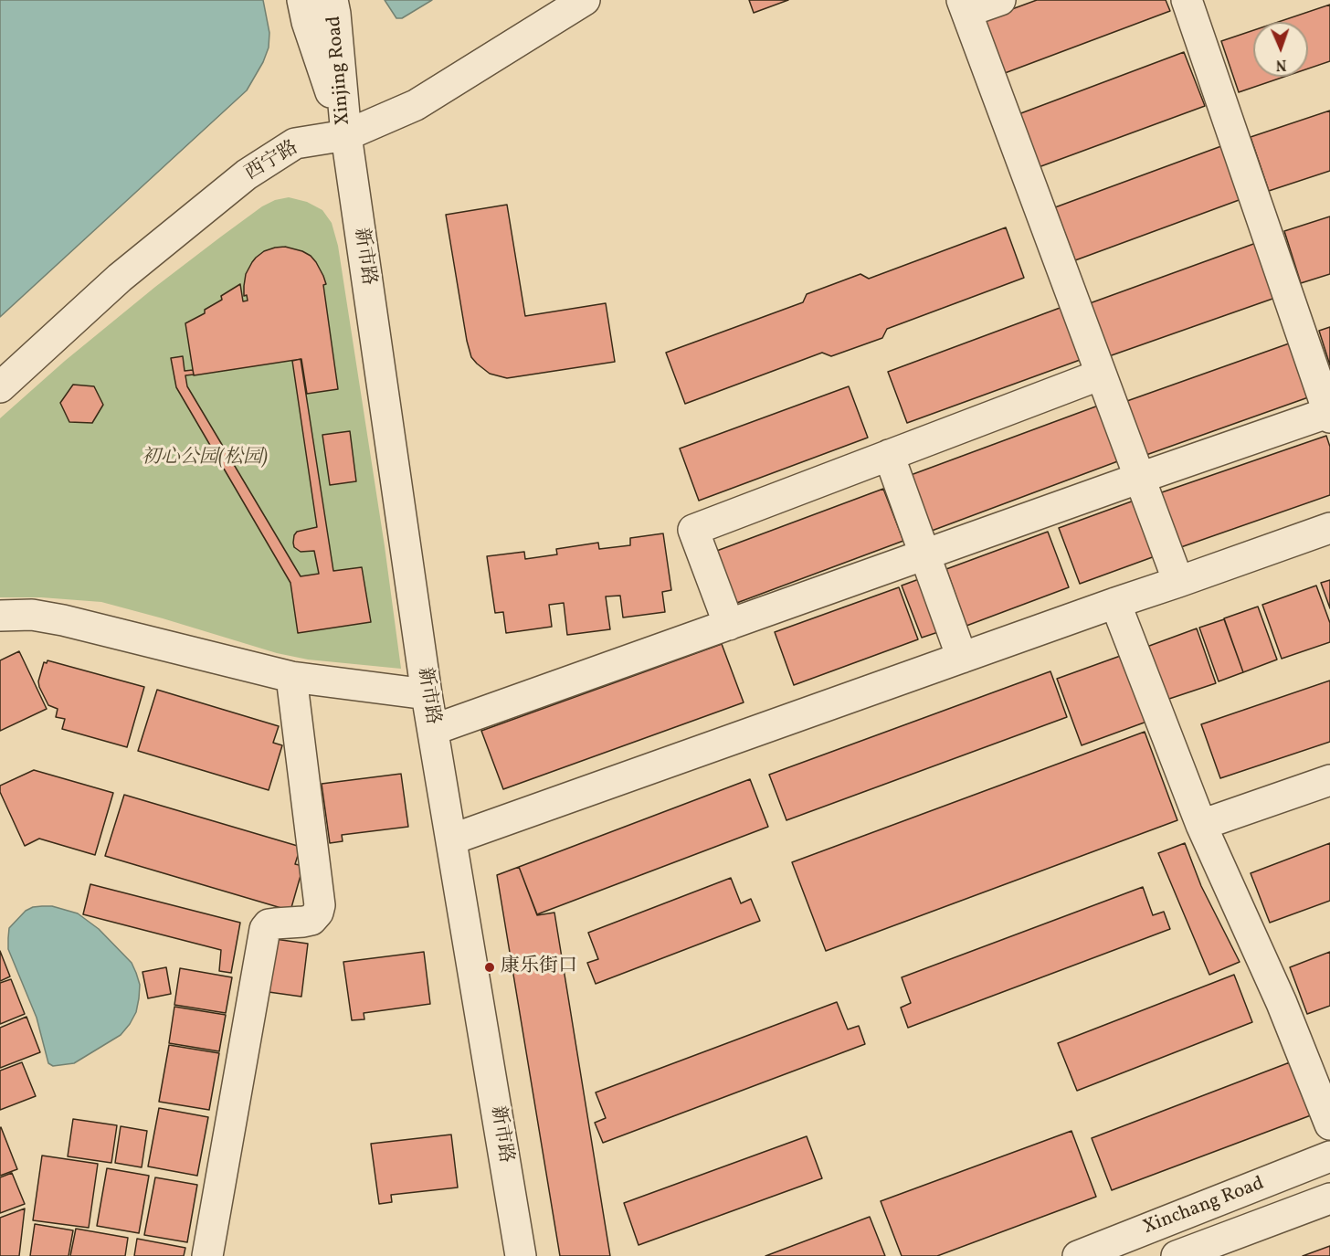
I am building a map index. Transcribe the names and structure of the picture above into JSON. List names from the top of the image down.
{
  "streets": {
    "street": [
      "Xinjing Road",
      "西宁路",
      "新市路",
      "Xinchang Road"
    ]
  },
  "crossings": [
    ["Xinjing Road", "西宁路"],
    ["Xinjing Road", "新市路"],
    ["西宁路", "新市路"]
  ],
  "parks": ["初心公园(松园)"],
  "places": ["康乐街口"],
  "north": "bottom"
}
